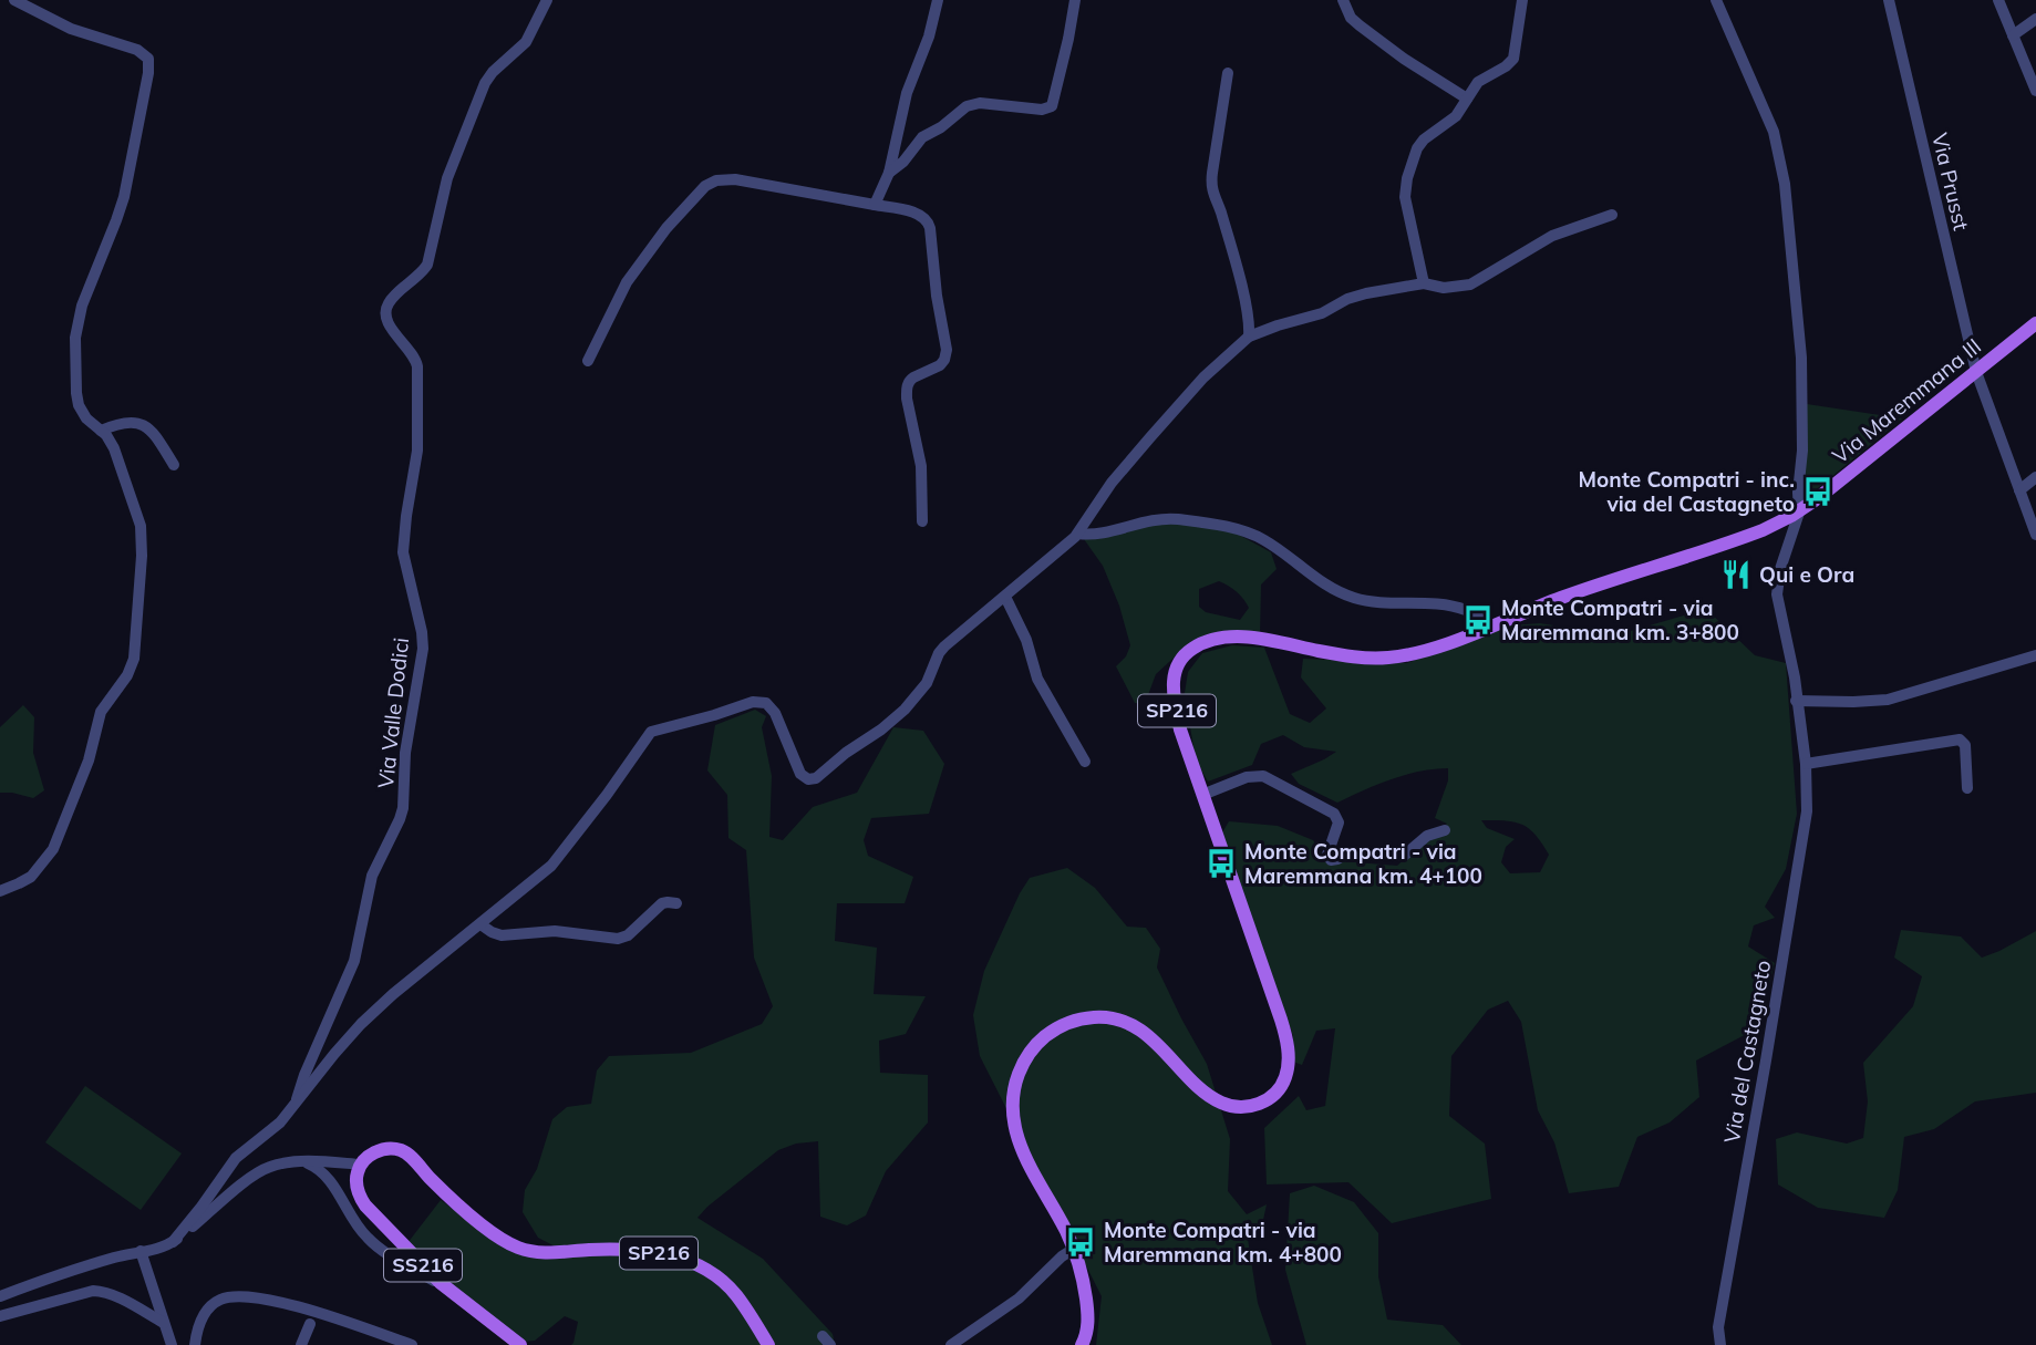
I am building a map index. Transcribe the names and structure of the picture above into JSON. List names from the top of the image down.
{
  "streets": {
    "main road": ["Via Maremmana III", "SP216", "SS216"],
    "street": ["Via Prusst", "Via Valle Dodici", "Via del Castagneto"]
  },
  "crossings": [
    ["Via Prusst", "Via Maremmana III"],
    ["Via Maremmana III", "Via del Castagneto"],
    ["SP216", "SS216"]
  ],
  "places": {
    "bus stop": [
      "Monte Compatri - inc. via del Castagneto",
      "Monte Compatri - via Maremmana km. 3+800",
      "Monte Compatri - via Maremmana km. 4+100",
      "Monte Compatri - via Maremmana km. 4+800"
    ],
    "restaurant": ["Qui e Ora"]
  }
}
